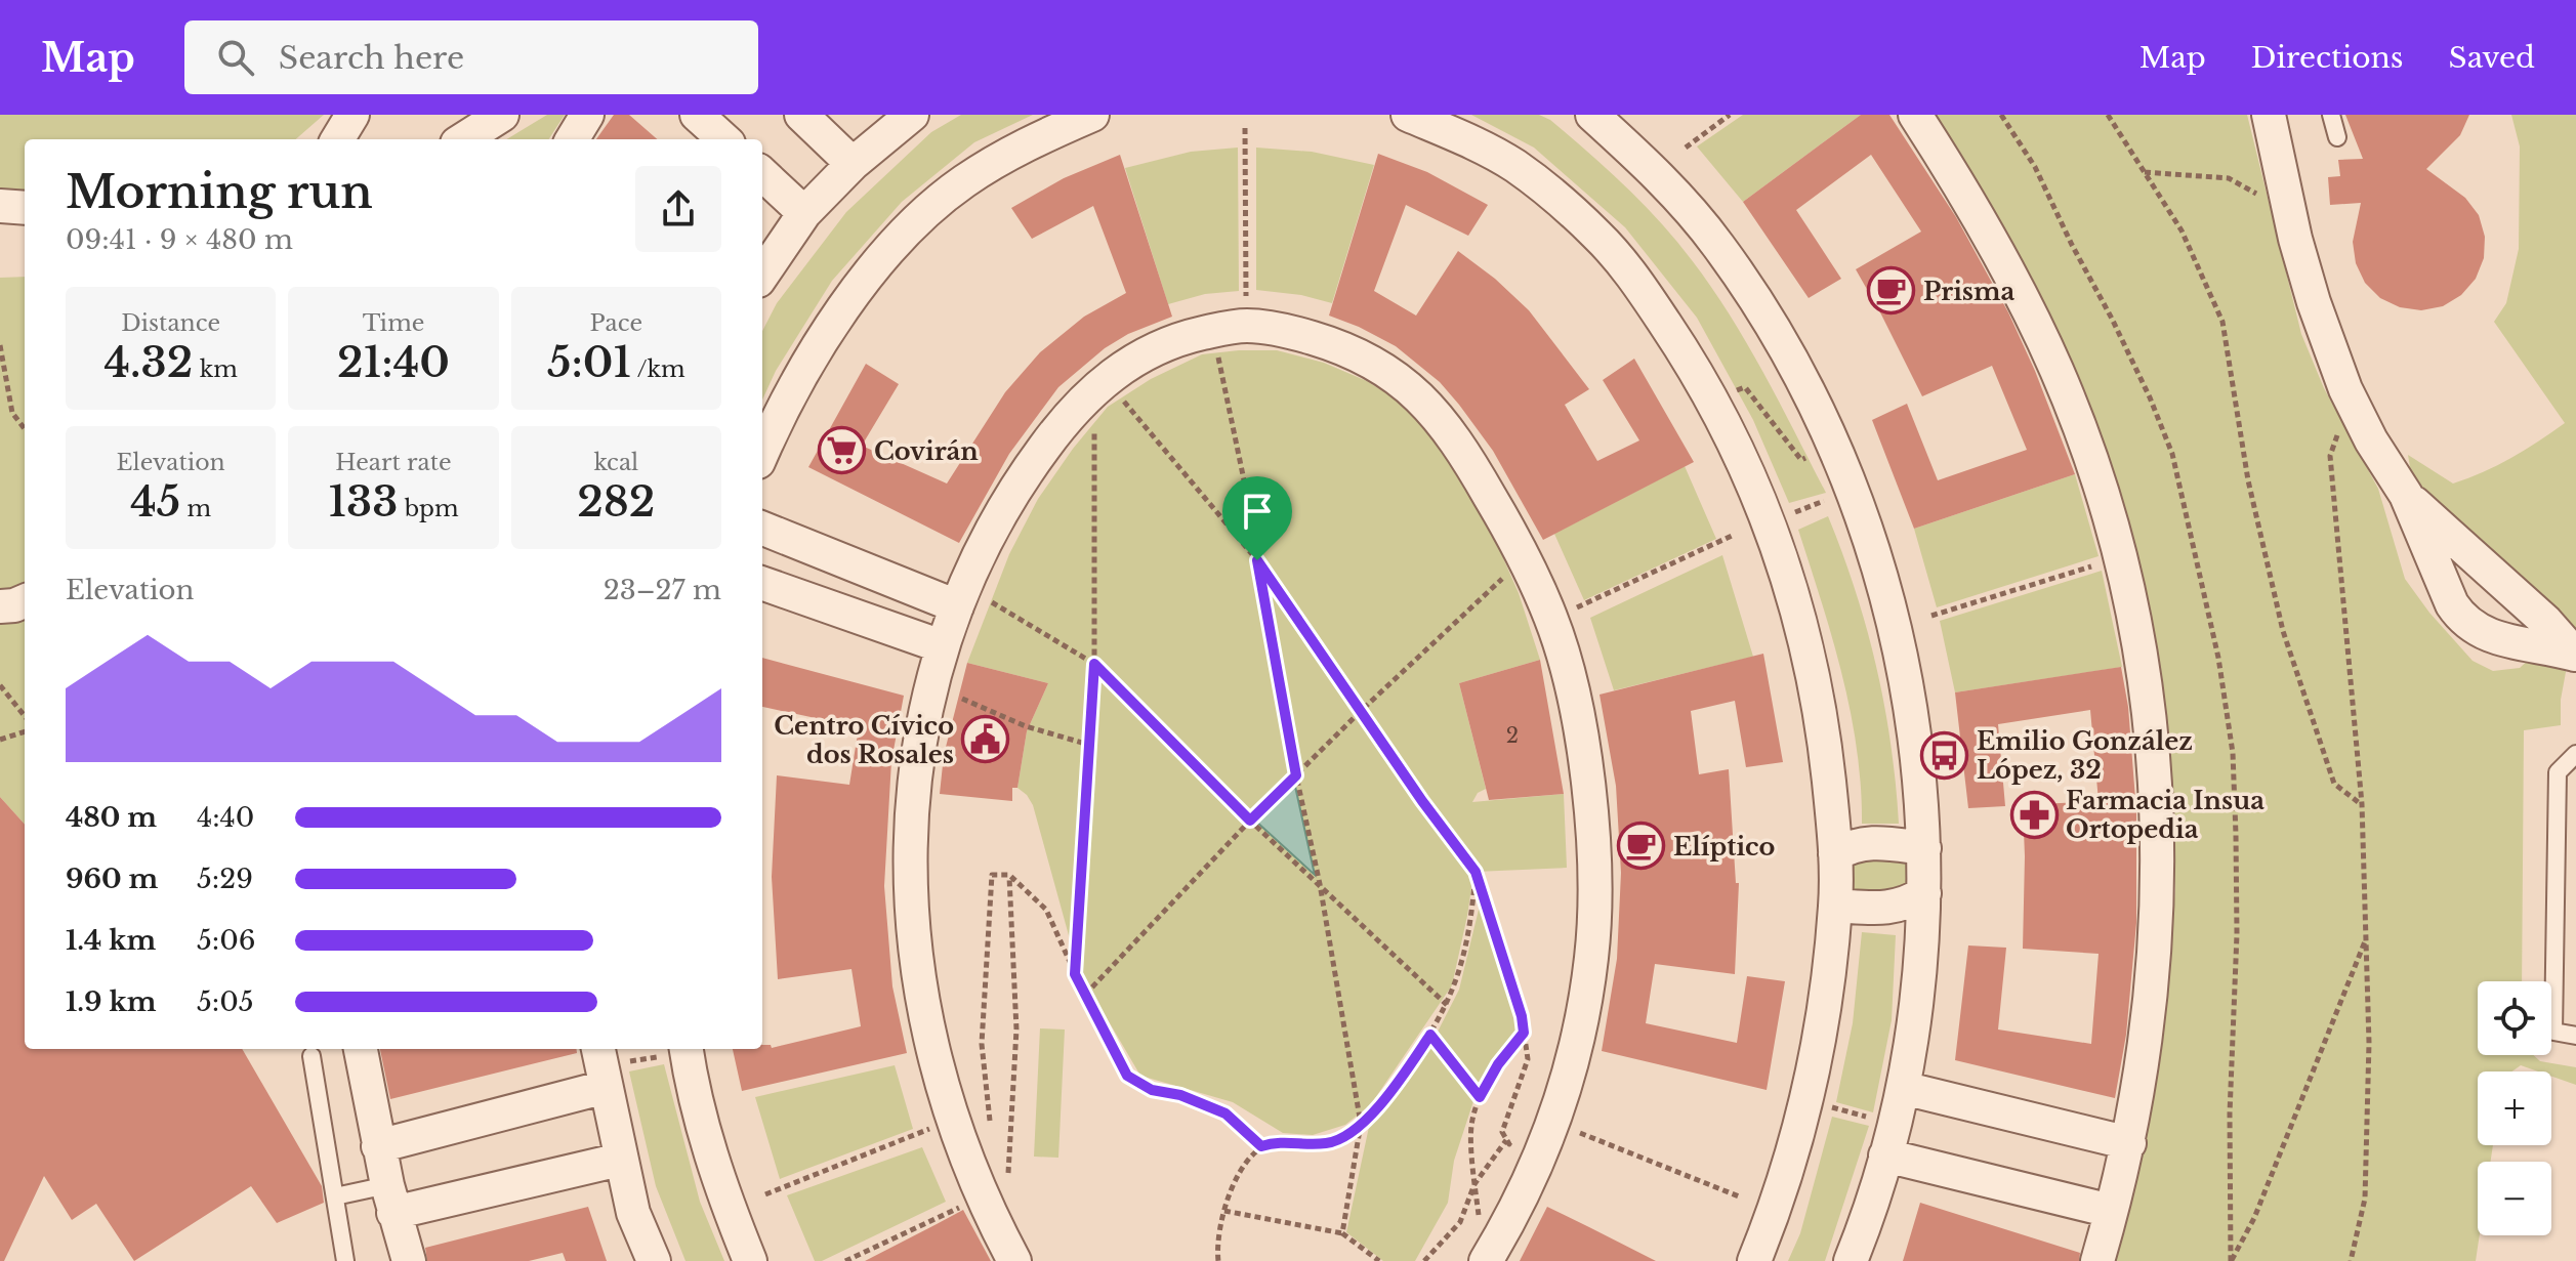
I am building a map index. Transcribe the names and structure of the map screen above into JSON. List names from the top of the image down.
{
  "places": {
    "cafe": ["Prisma", "Elíptico"],
    "supermarket": ["Covirán"],
    "public building": ["Centro Cívico dos Rosales"],
    "bus stop": ["Emilio González López, 32"],
    "pharmacy": ["Farmacia Insua Ortopedia"]
  },
  "house_numbers": ["2"],
  "page": {
    "header": "Map",
    "search": "Search here",
    "nav": ["Map", "Directions", "Saved"],
    "heading": ["Morning run", "09:41 · 9 × 480 m"],
    "stats": [
      ["Distance", "4.32 km"],
      ["Time", "21:40"],
      ["Pace", "5:01 /km"],
      ["Elevation", "45 m"],
      ["Heart rate", "133 bpm"],
      ["kcal", "282"]
    ],
    "chart": ["Elevation", "23–27 m"],
    "list": [
      {
        "name": "480 m",
        "note": "4:40"
      },
      {
        "name": "960 m",
        "note": "5:29"
      },
      {
        "name": "1.4 km",
        "note": "5:06"
      },
      {
        "name": "1.9 km",
        "note": "5:05"
      }
    ],
    "map_buttons": ["+", "−"]
  }
}
